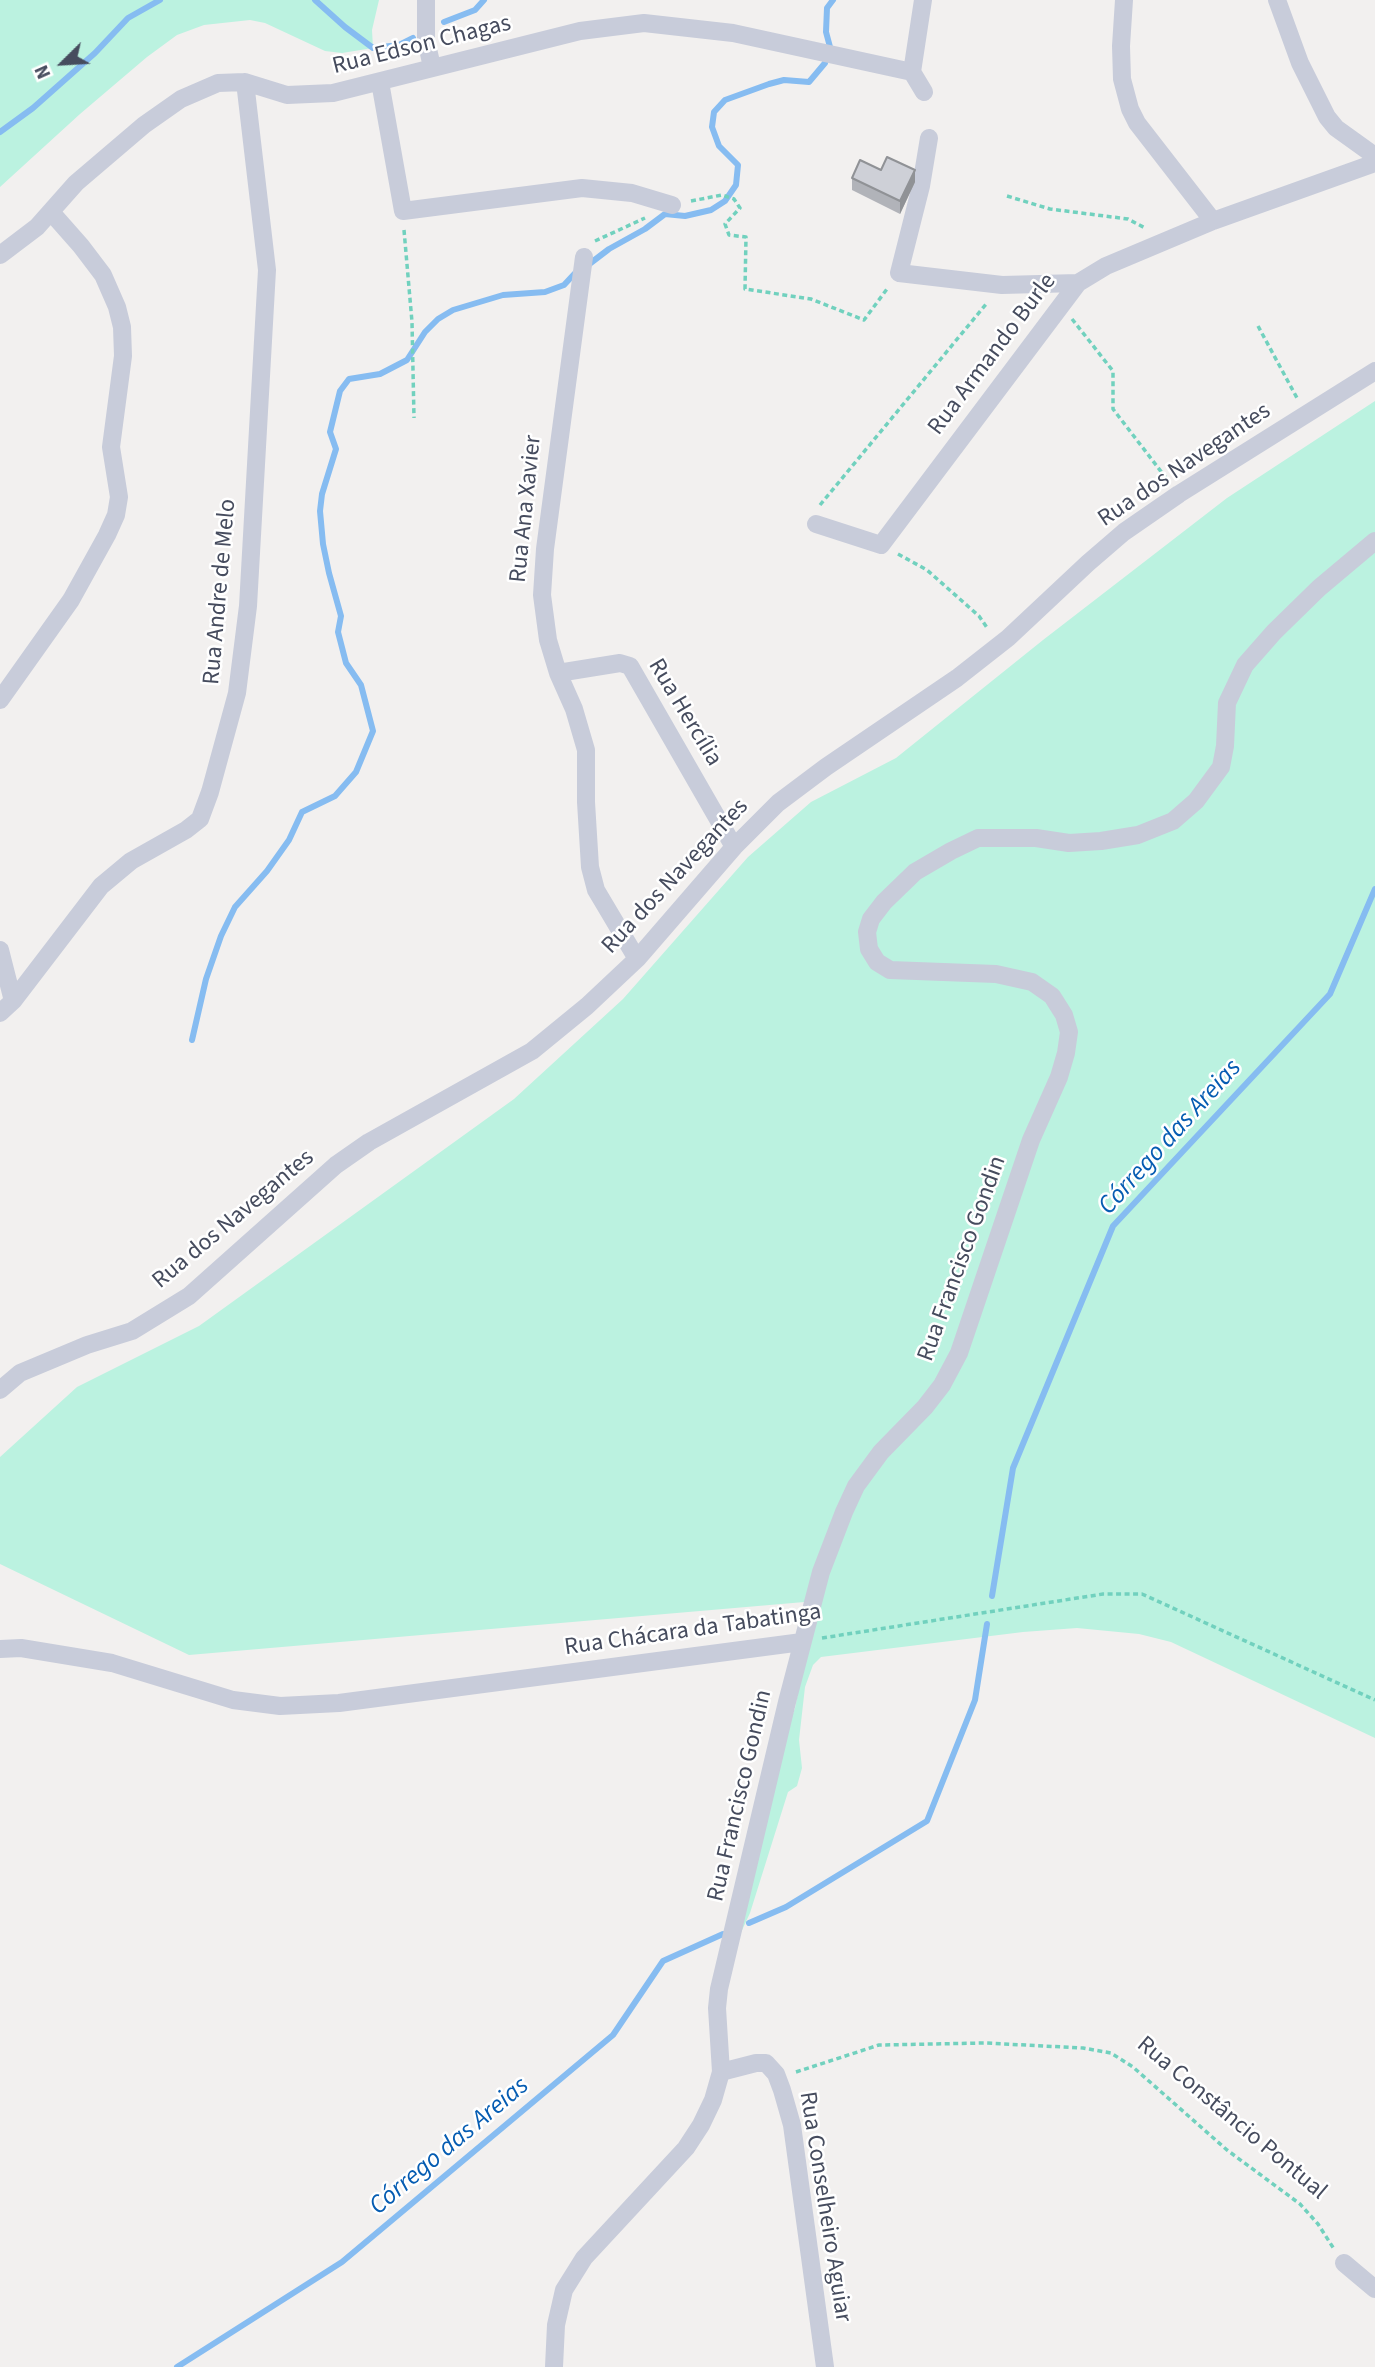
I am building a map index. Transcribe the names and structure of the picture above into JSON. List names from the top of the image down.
{
  "streets": {
    "street": [
      "Rua Edson Chagas",
      "Rua Armando Burle",
      "Rua dos Navegantes",
      "Rua Ana Xavier",
      "Rua Andre de Melo",
      "Rua Hercília",
      "Rua Francisco Gondin",
      "Rua Chácara da Tabatinga",
      "Rua Conselheiro Aguiar"
    ],
    "path": ["Rua Constâncio Pontual"]
  },
  "crossings": [
    ["Rua Edson Chagas", "Rua Andre de Melo"],
    ["Rua dos Navegantes", "Rua Ana Xavier"],
    ["Rua dos Navegantes", "Rua Hercília"],
    ["Rua Ana Xavier", "Rua Hercília"],
    ["Rua Francisco Gondin", "Rua Chácara da Tabatinga"],
    ["Rua Francisco Gondin", "Rua Conselheiro Aguiar"],
    ["Rua Constâncio Pontual", "Rua Conselheiro Aguiar"]
  ],
  "water": ["Córrego das Areias"],
  "north": "bottom left"
}
